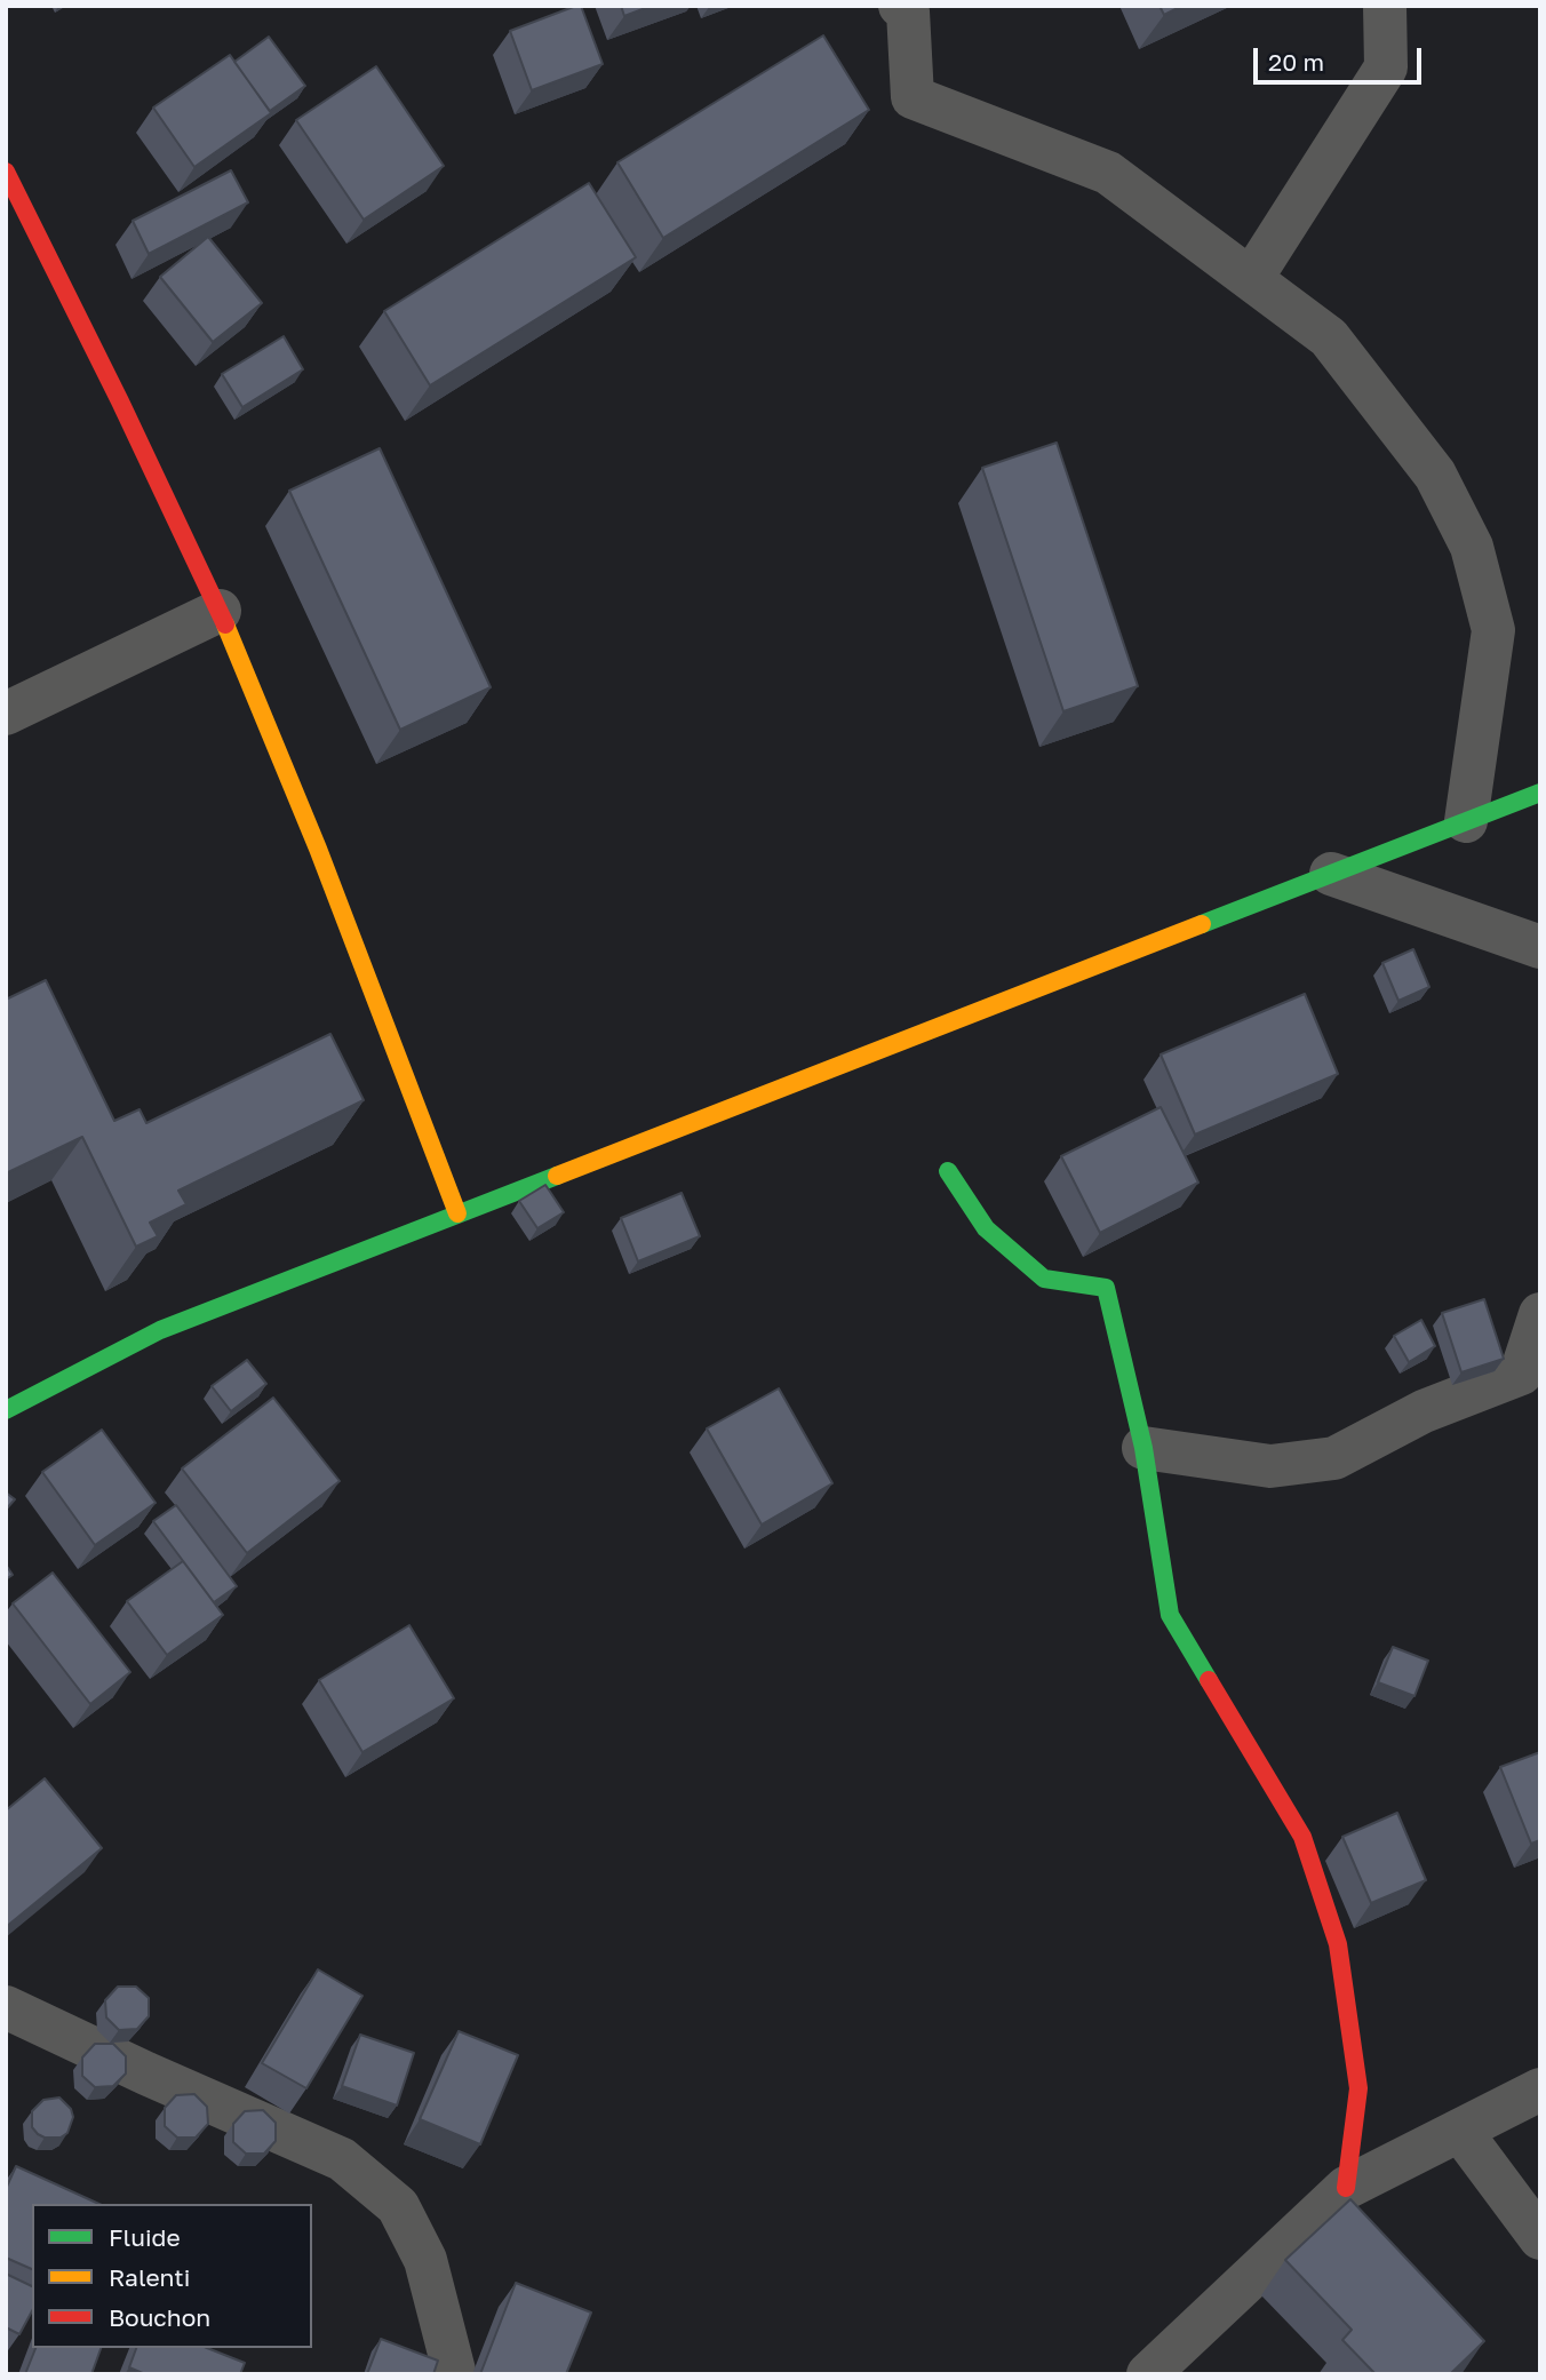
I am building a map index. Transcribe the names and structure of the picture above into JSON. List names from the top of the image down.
{
  "legend": ["Fluide", "Ralenti", "Bouchon"],
  "scale_bar": "20 m"
}
